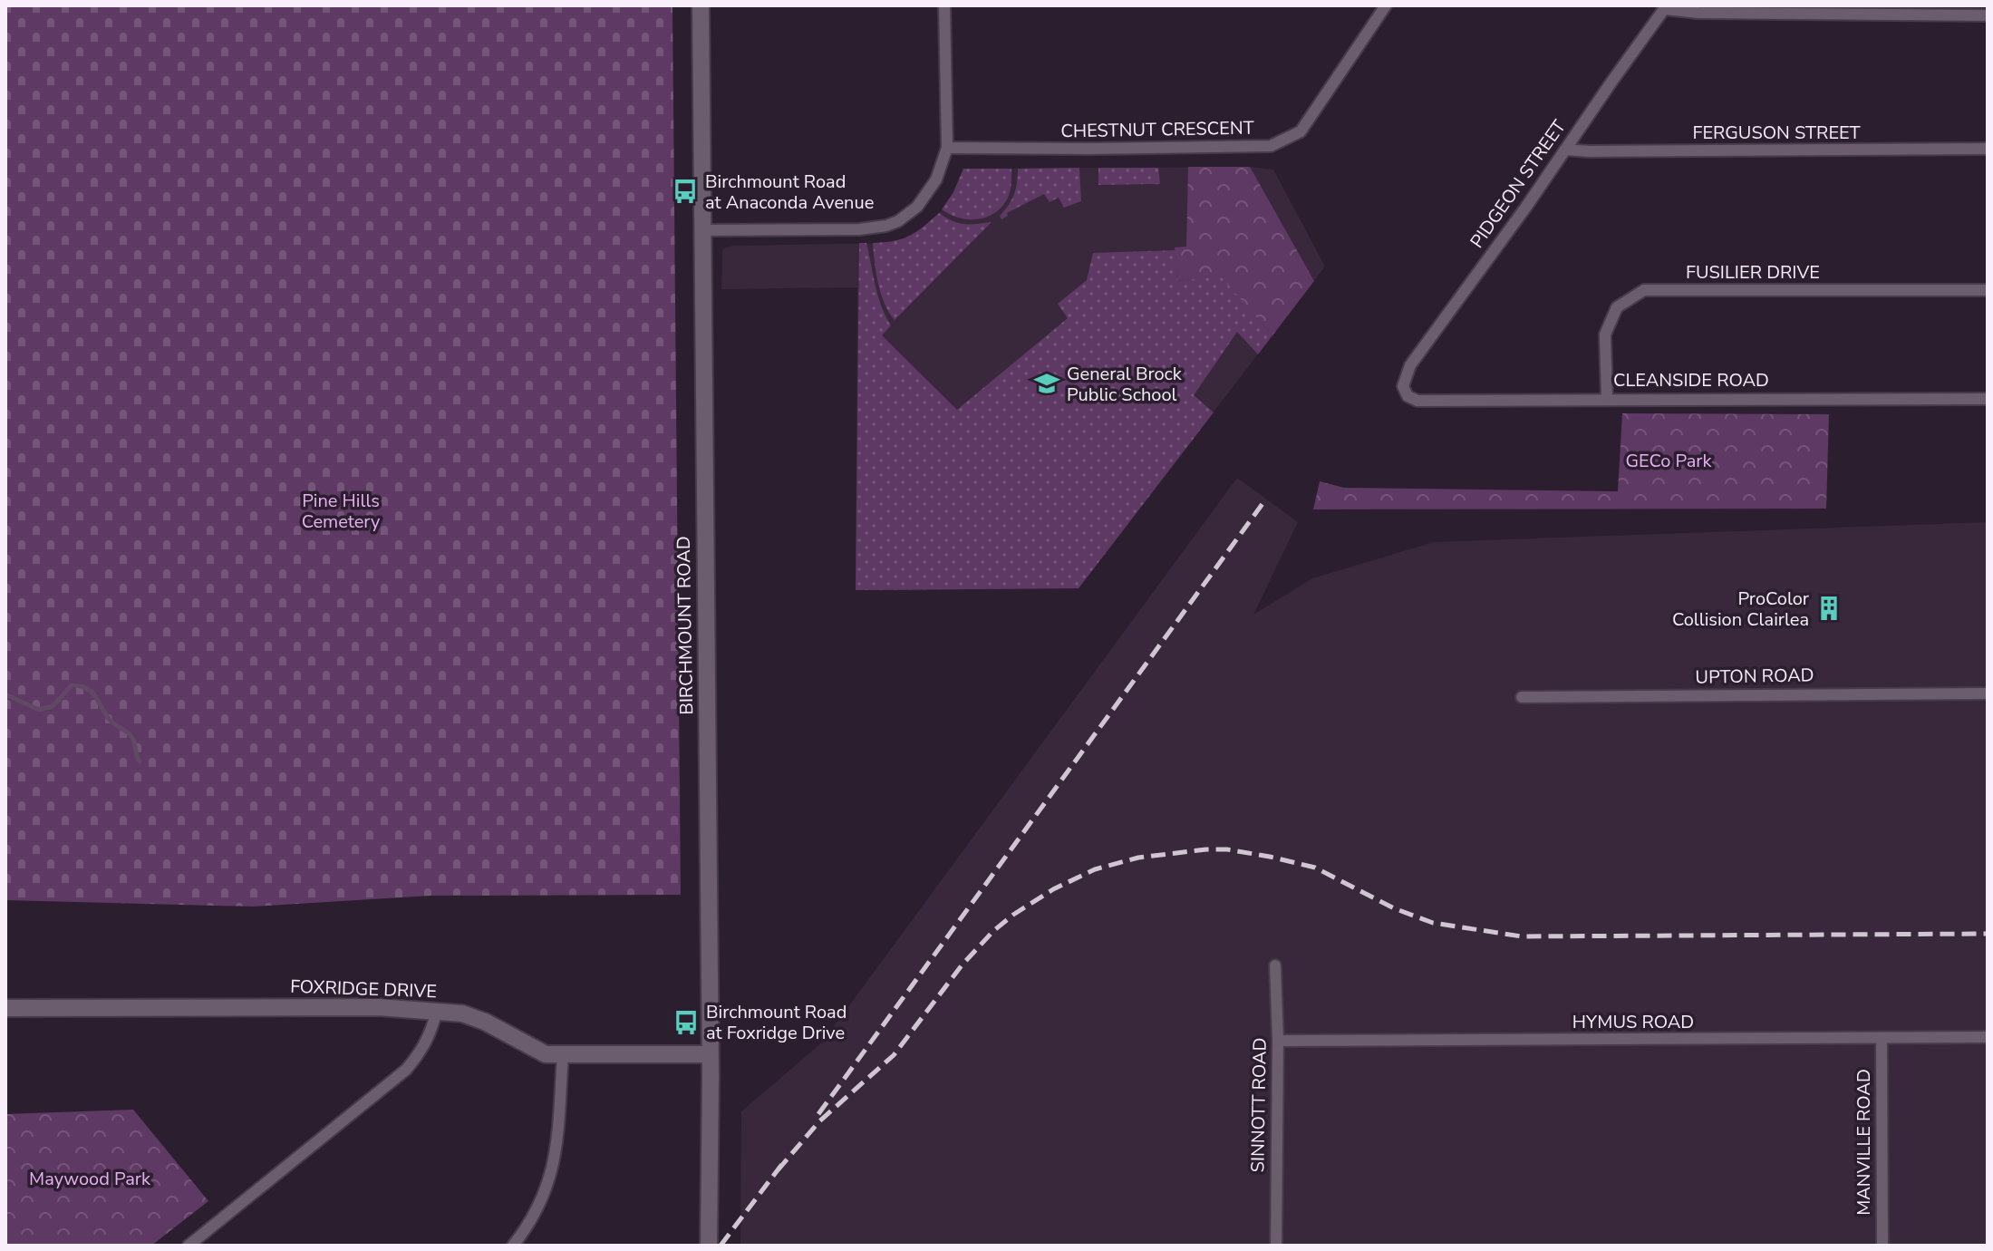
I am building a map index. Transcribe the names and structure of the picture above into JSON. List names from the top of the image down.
{
  "streets": {
    "main road": ["BIRCHMOUNT ROAD", "FOXRIDGE DRIVE"],
    "street": [
      "CHESTNUT CRESCENT",
      "FERGUSON STREET",
      "PIDGEON STREET",
      "FUSILIER DRIVE",
      "CLEANSIDE ROAD",
      "UPTON ROAD",
      "HYMUS ROAD",
      "SINNOTT ROAD",
      "MANVILLE ROAD"
    ]
  },
  "crossings": [
    ["FERGUSON STREET", "PIDGEON STREET"],
    ["PIDGEON STREET", "CLEANSIDE ROAD"],
    ["FUSILIER DRIVE", "CLEANSIDE ROAD"],
    ["BIRCHMOUNT ROAD", "FOXRIDGE DRIVE"],
    ["HYMUS ROAD", "SINNOTT ROAD"],
    ["HYMUS ROAD", "MANVILLE ROAD"]
  ],
  "parks": ["GECo Park", "Pine Hills Cemetery", "Maywood Park"],
  "places": {
    "bus stop": ["Birchmount Road at Anaconda Avenue", "Birchmount Road at Foxridge Drive"],
    "school or university": ["General Brock Public School"],
    "building": ["ProColor Collision Clairlea"]
  }
}
